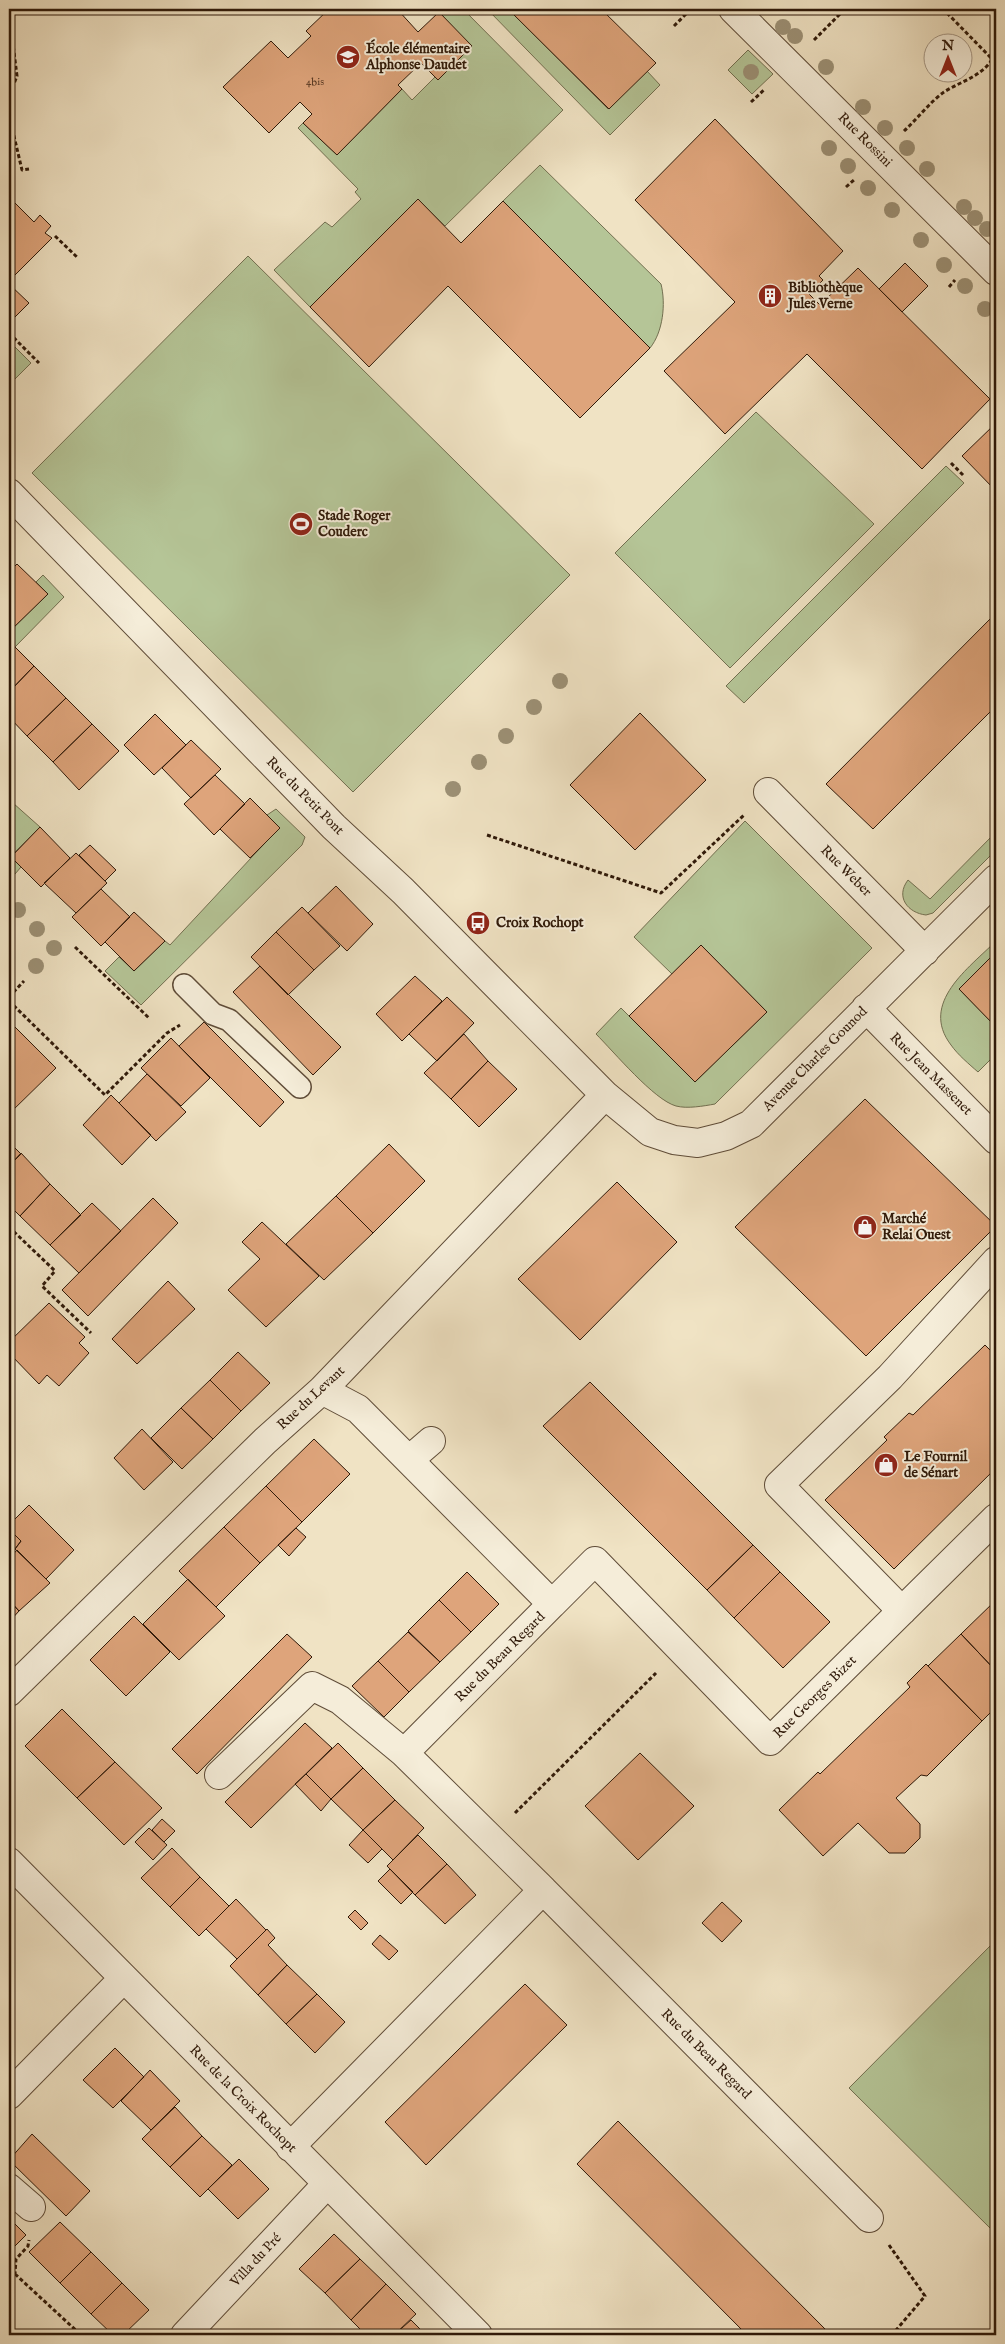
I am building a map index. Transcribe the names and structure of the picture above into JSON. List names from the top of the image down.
{
  "streets": {
    "street": [
      "Rue Rossini",
      "Rue du Petit Pont",
      "Rue Weber",
      "Avenue Charles Gounod",
      "Rue Jean Massenet",
      "Rue du Levant",
      "Rue du Beau Regard",
      "Rue Georges Bizet",
      "Rue de la Croix Rochopt",
      "Villa du Pré"
    ]
  },
  "crossings": [
    ["Rue du Petit Pont", "Avenue Charles Gounod"],
    ["Rue du Petit Pont", "Rue du Levant"],
    ["Rue Weber", "Avenue Charles Gounod"],
    ["Avenue Charles Gounod", "Rue Jean Massenet"],
    ["Avenue Charles Gounod", "Rue du Levant"],
    ["Rue du Levant", "Rue du Beau Regard"],
    ["Rue du Beau Regard", "Rue Georges Bizet"],
    ["Rue de la Croix Rochopt", "Villa du Pré"]
  ],
  "places": {
    "school or university": ["École élémentaire Alphonse Daudet"],
    "building": ["Bibliothèque Jules Verne"],
    "sports": ["Stade Roger Couderc"],
    "bus stop": ["Croix Rochopt"],
    "shop": ["Marché Relai Ouest", "Le Fournil de Sénart"]
  },
  "house_numbers": ["4bis"],
  "north": "top"
}
